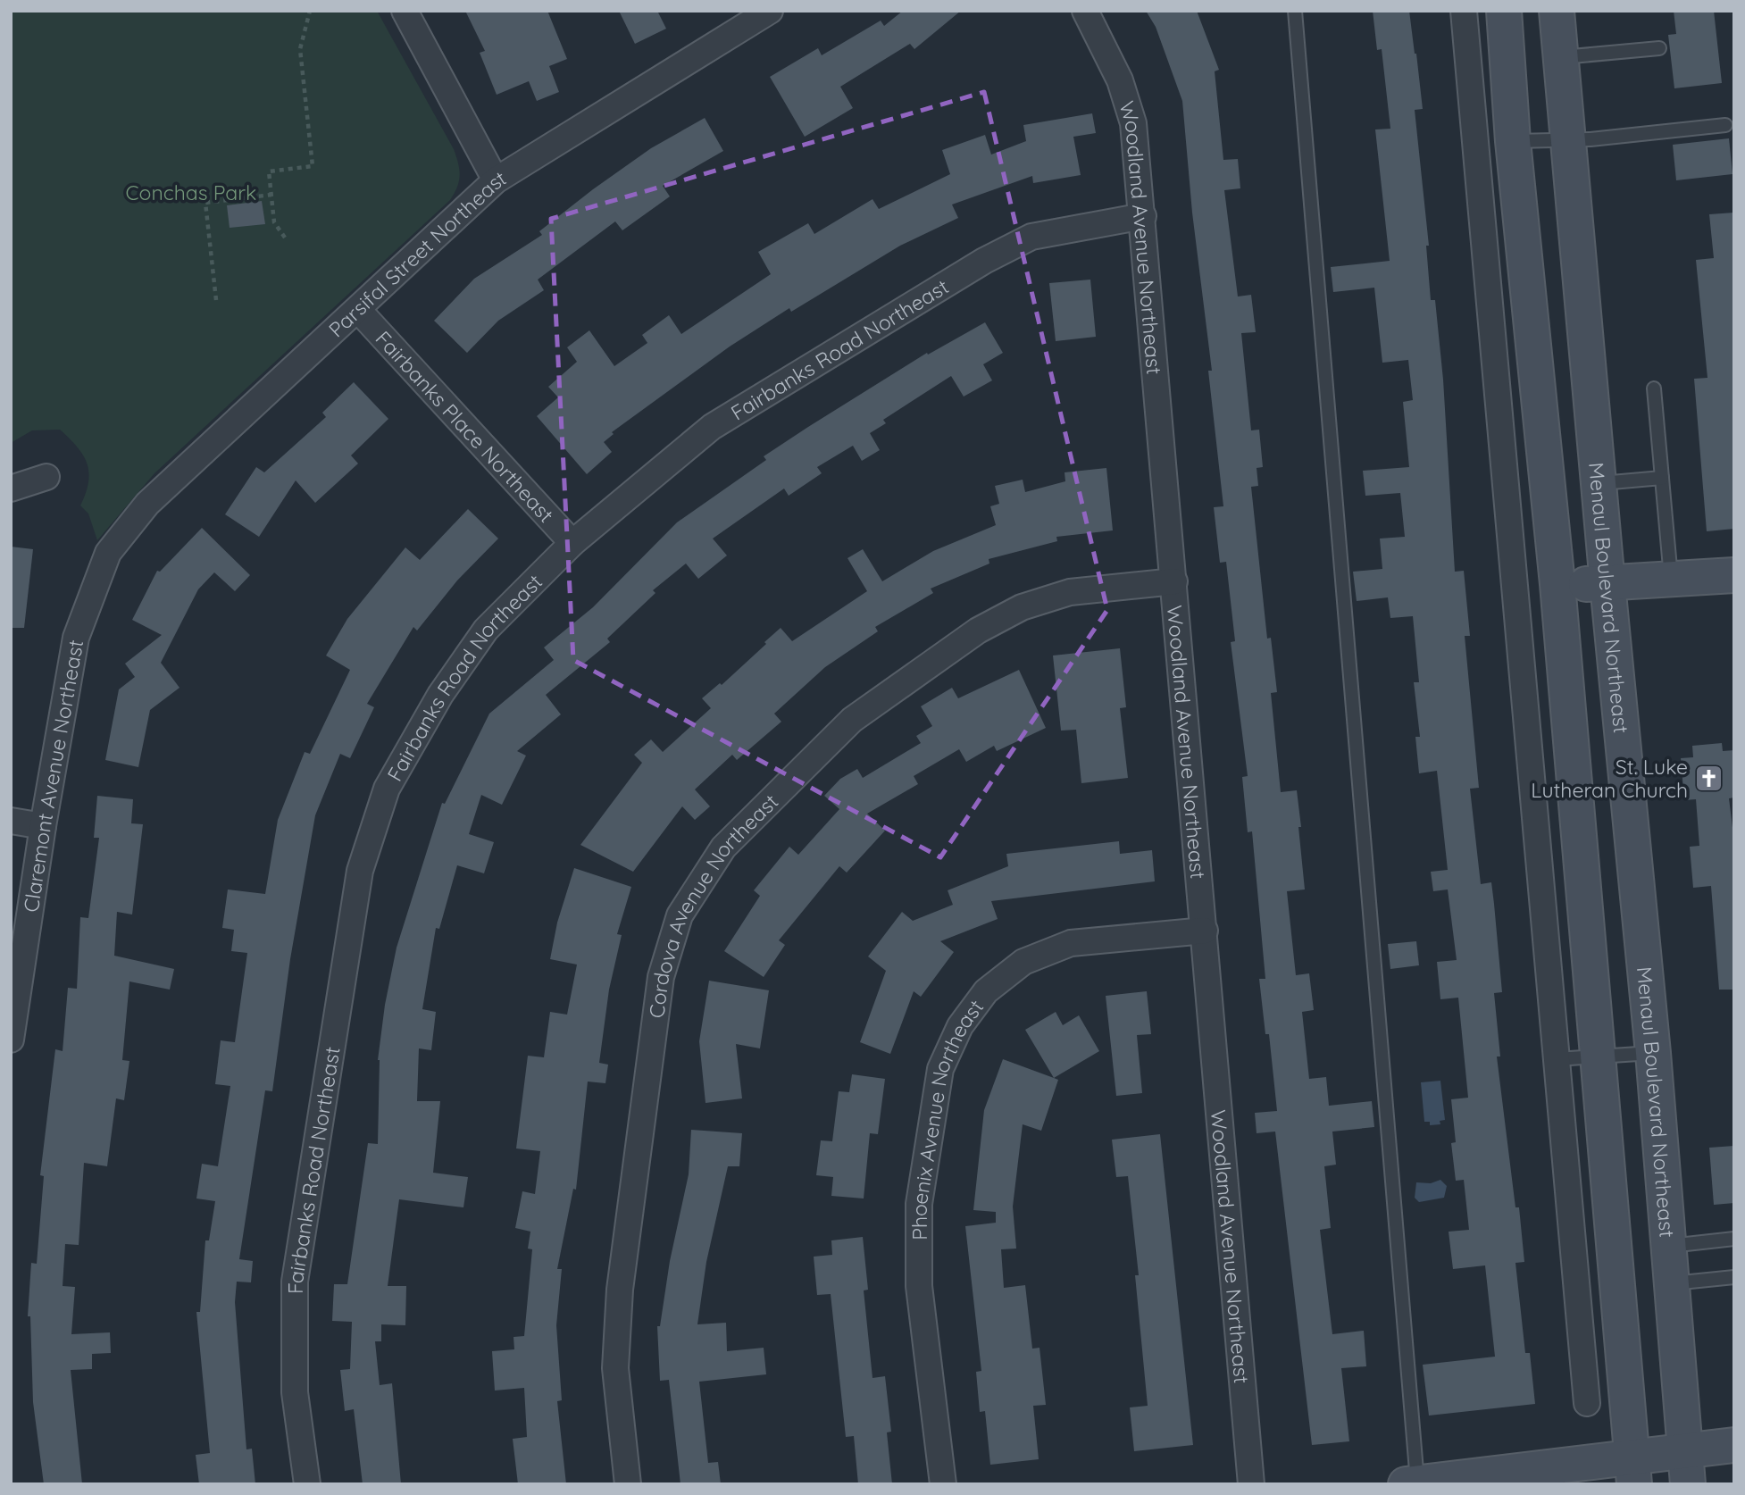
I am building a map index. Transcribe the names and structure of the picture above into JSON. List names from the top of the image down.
{
  "streets": {
    "main road": ["Menaul Boulevard Northeast"],
    "street": [
      "Woodland Avenue Northeast",
      "Parsifal Street Northeast",
      "Fairbanks Road Northeast",
      "Fairbanks Place Northeast",
      "Claremont Avenue Northeast",
      "Cordova Avenue Northeast",
      "Phoenix Avenue Northeast"
    ]
  },
  "crossings": [
    ["Woodland Avenue Northeast", "Fairbanks Road Northeast"],
    ["Woodland Avenue Northeast", "Cordova Avenue Northeast"],
    ["Woodland Avenue Northeast", "Phoenix Avenue Northeast"],
    ["Parsifal Street Northeast", "Fairbanks Place Northeast"],
    ["Parsifal Street Northeast", "Claremont Avenue Northeast"],
    ["Fairbanks Road Northeast", "Fairbanks Place Northeast"]
  ],
  "parks": ["Conchas Park"],
  "places": {
    "church": ["St. Luke Lutheran Church"]
  }
}
